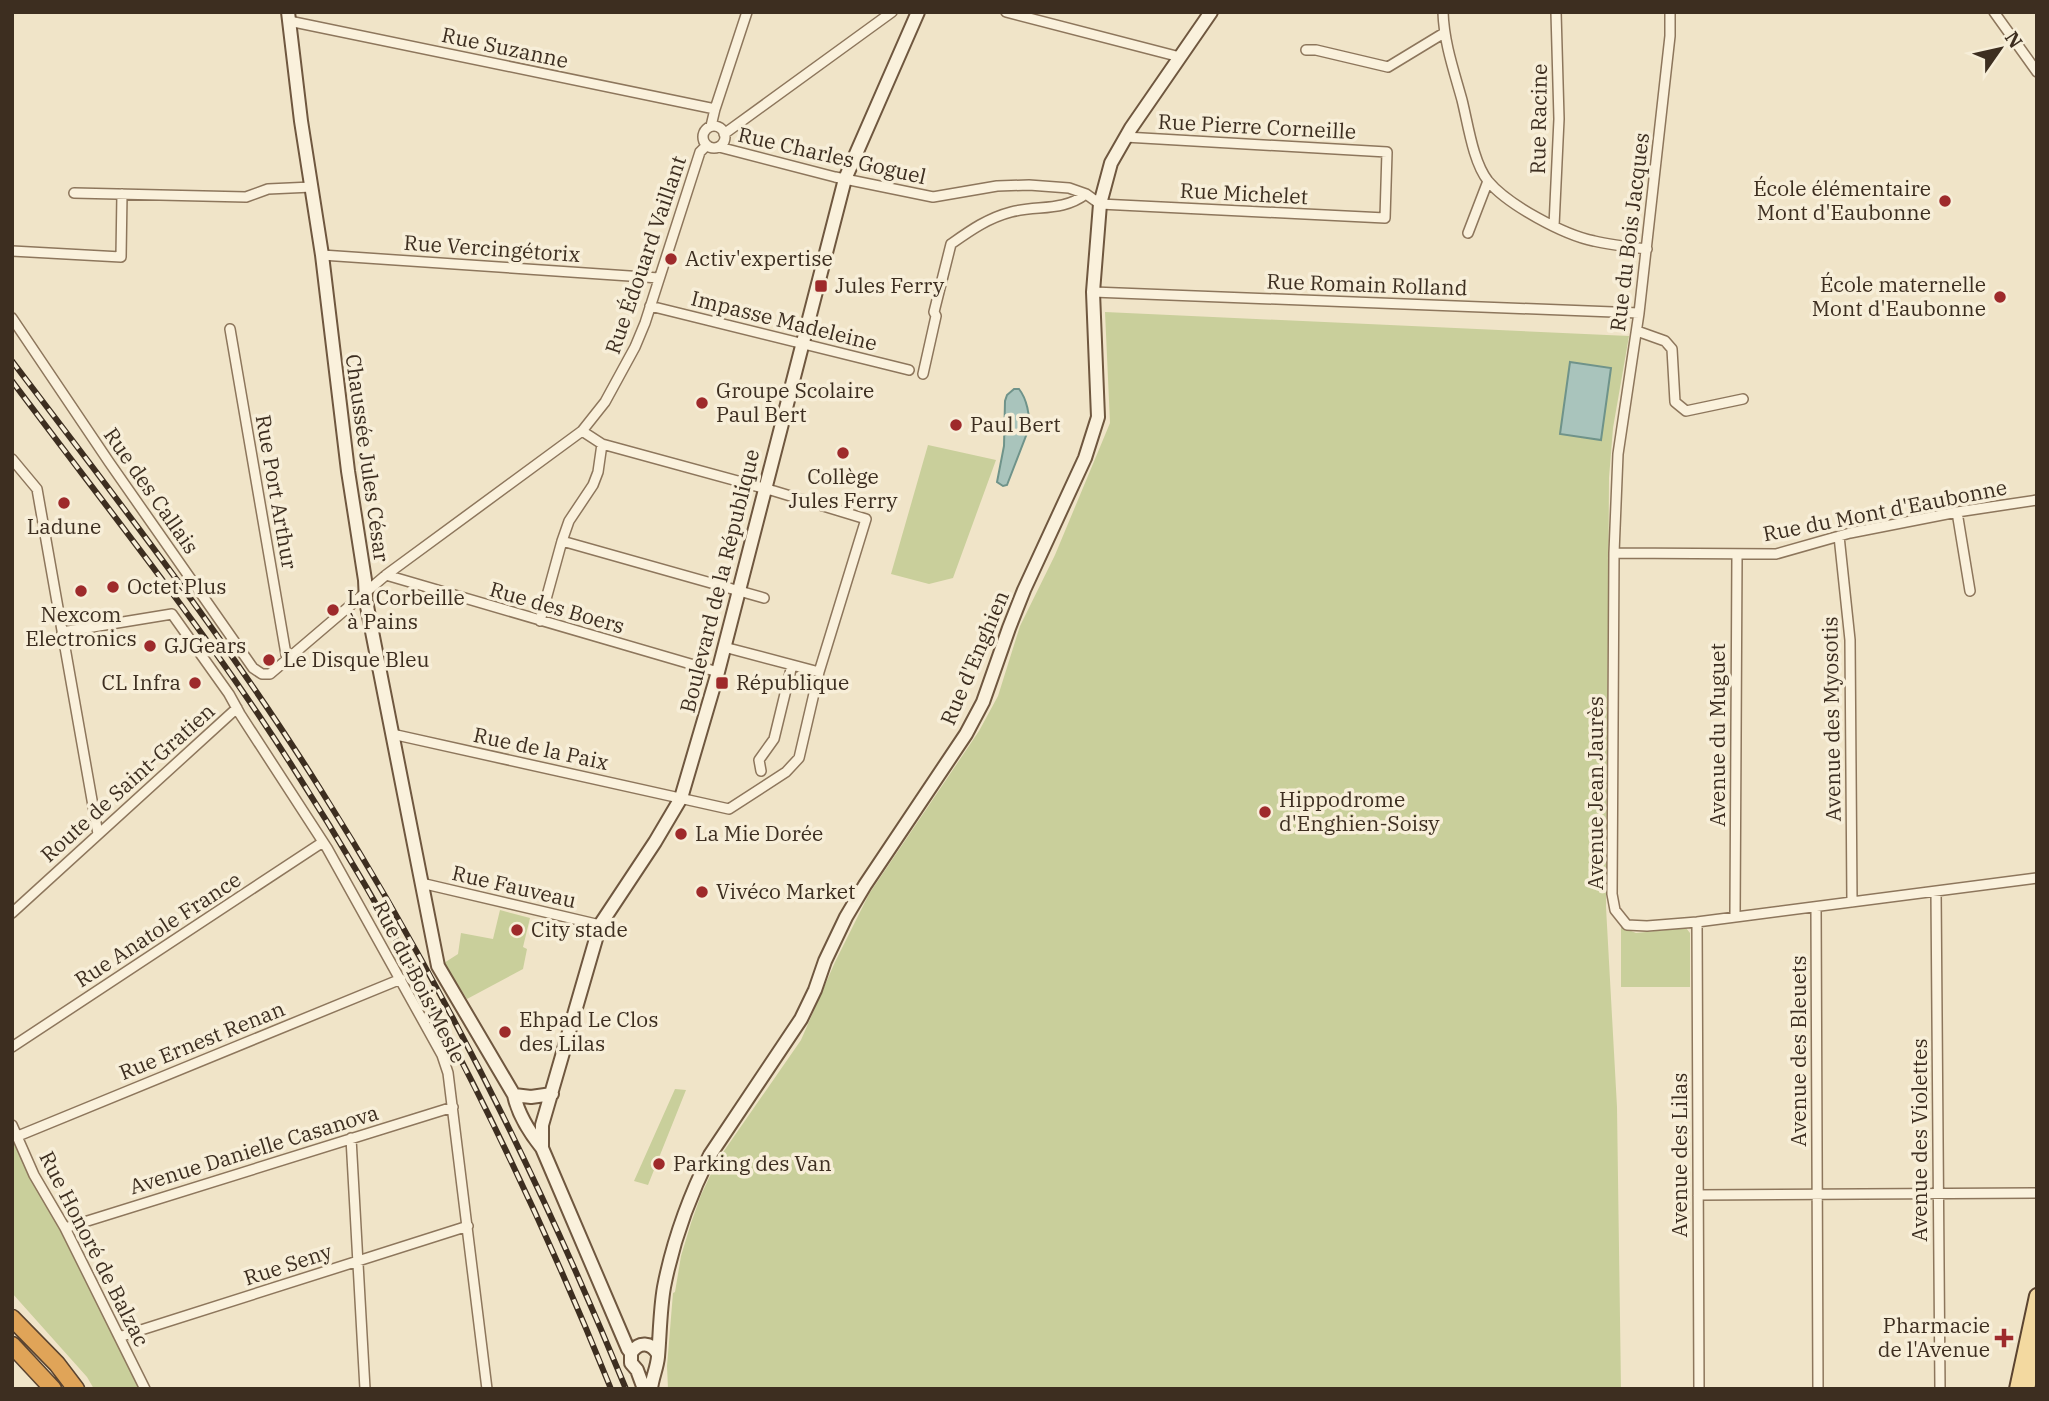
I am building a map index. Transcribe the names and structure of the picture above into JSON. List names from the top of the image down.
{
  "streets": {
    "street": [
      "Rue Suzanne",
      "Rue Racine",
      "Rue Pierre Corneille",
      "Rue Charles Goguel",
      "Rue Michelet",
      "Rue du Bois Jacques",
      "Rue Vercingétorix",
      "Rue Édouard Vaillant",
      "Rue Romain Rolland",
      "Impasse Madeleine",
      "Chaussée Jules César",
      "Rue des Callais",
      "Rue Port Arthur",
      "Rue du Mont d'Eaubonne",
      "Boulevard de la République",
      "Rue des Boers",
      "Rue d'Enghien",
      "Avenue des Myosotis",
      "Avenue du Muguet",
      "Rue de la Paix",
      "Route de Saint-Gratien",
      "Avenue Jean Jaurès",
      "Rue Fauveau",
      "Rue Anatole France",
      "Rue du Bois Mesle",
      "Rue Ernest Renan",
      "Avenue des Bleuets",
      "Avenue des Violettes",
      "Avenue Danielle Casanova",
      "Avenue des Lilas",
      "Rue Honoré de Balzac",
      "Rue Seny"
    ]
  },
  "crossings": [
    ["Rue Suzanne", "Chaussée Jules César"],
    ["Rue Pierre Corneille", "Rue Michelet"],
    ["Rue Pierre Corneille", "Rue d'Enghien"],
    ["Rue Charles Goguel", "Rue Michelet"],
    ["Rue Charles Goguel", "Rue Édouard Vaillant"],
    ["Rue Charles Goguel", "Boulevard de la République"],
    ["Rue Charles Goguel", "Rue d'Enghien"],
    ["Rue Michelet", "Rue d'Enghien"],
    ["Rue du Bois Jacques", "Rue Romain Rolland"],
    ["Rue du Bois Jacques", "Avenue Jean Jaurès"],
    ["Rue Vercingétorix", "Rue Édouard Vaillant"],
    ["Rue Vercingétorix", "Chaussée Jules César"],
    ["Rue Édouard Vaillant", "Impasse Madeleine"],
    ["Rue Édouard Vaillant", "Chaussée Jules César"],
    ["Rue Édouard Vaillant", "Rue des Callais"],
    ["Rue Édouard Vaillant", "Rue Port Arthur"],
    ["Rue Édouard Vaillant", "Rue des Boers"],
    ["Rue Romain Rolland", "Rue d'Enghien"],
    ["Impasse Madeleine", "Boulevard de la République"],
    ["Chaussée Jules César", "Boulevard de la République"],
    ["Chaussée Jules César", "Rue d'Enghien"],
    ["Chaussée Jules César", "Rue de la Paix"],
    ["Chaussée Jules César", "Rue Fauveau"],
    ["Rue du Mont d'Eaubonne", "Avenue des Myosotis"],
    ["Rue du Mont d'Eaubonne", "Avenue du Muguet"],
    ["Rue du Mont d'Eaubonne", "Avenue Jean Jaurès"],
    ["Boulevard de la République", "Rue des Boers"],
    ["Boulevard de la République", "Rue de la Paix"],
    ["Boulevard de la République", "Rue Fauveau"],
    ["Avenue des Myosotis", "Avenue Jean Jaurès"],
    ["Avenue du Muguet", "Avenue Jean Jaurès"],
    ["Route de Saint-Gratien", "Rue du Bois Mesle"],
    ["Avenue Jean Jaurès", "Avenue des Bleuets"],
    ["Avenue Jean Jaurès", "Avenue des Violettes"],
    ["Avenue Jean Jaurès", "Avenue des Lilas"],
    ["Rue Anatole France", "Rue du Bois Mesle"],
    ["Rue du Bois Mesle", "Rue Ernest Renan"],
    ["Rue du Bois Mesle", "Avenue Danielle Casanova"],
    ["Rue du Bois Mesle", "Rue Seny"],
    ["Rue Ernest Renan", "Rue Honoré de Balzac"],
    ["Avenue Danielle Casanova", "Rue Honoré de Balzac"],
    ["Rue Honoré de Balzac", "Rue Seny"]
  ],
  "places": {
    "other": [
      "École élémentaire Mont d'Eaubonne",
      "Activ'expertise",
      "École maternelle Mont d'Eaubonne",
      "Groupe Scolaire Paul Bert",
      "Paul Bert",
      "Collège Jules Ferry",
      "Ladune",
      "Octet Plus",
      "Nexcom Electronics",
      "La Corbeille à Pains",
      "GJGears",
      "Le Disque Bleu",
      "CL Infra",
      "Hippodrome d'Enghien-Soisy",
      "La Mie Dorée",
      "Vivéco Market",
      "City stade",
      "Ehpad Le Clos des Lilas",
      "Parking des Van"
    ],
    "transit": ["Jules Ferry", "République"],
    "health": ["Pharmacie de l'Avenue"]
  },
  "north": "top right"
}
